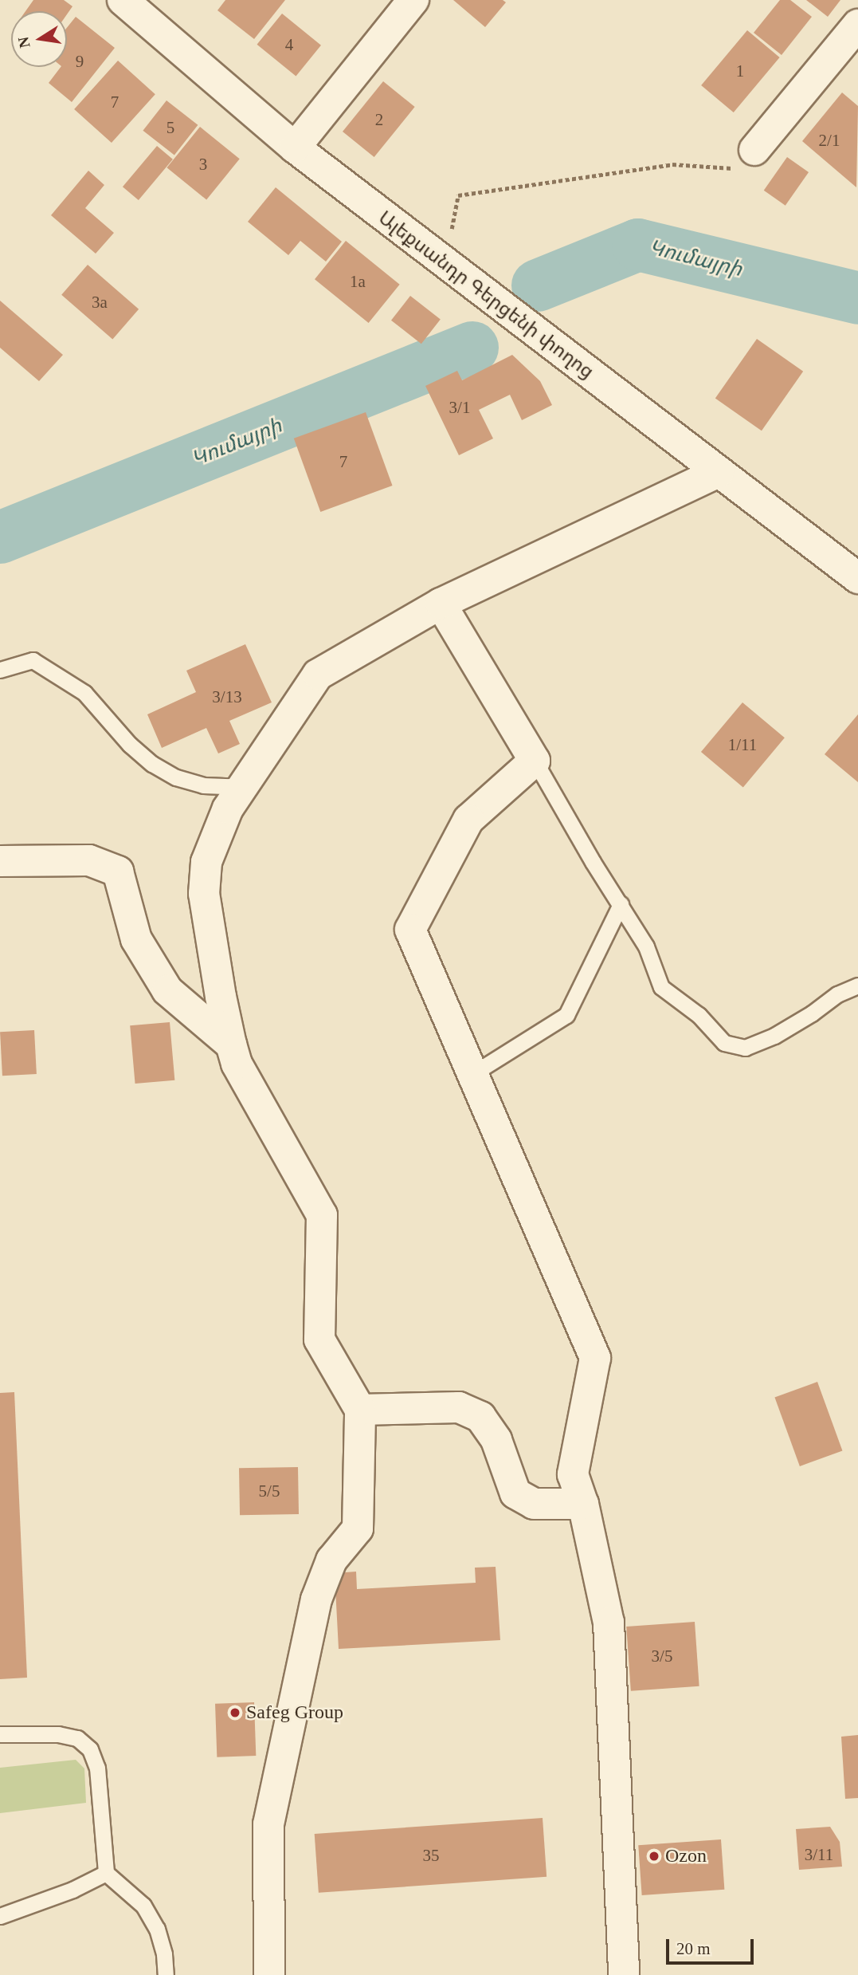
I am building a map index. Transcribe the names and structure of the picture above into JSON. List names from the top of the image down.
{
  "streets": {
    "street": ["Ալեքսանդր Գերցենի փողոց"]
  },
  "water": ["Կումայրի"],
  "places": ["Safeg Group", "Ozon"],
  "house_numbers": [
    "4",
    "9",
    "1",
    "7",
    "2",
    "5",
    "2/1",
    "3",
    "1a",
    "3a",
    "3/1",
    "7",
    "3/13",
    "1/11",
    "5/5",
    "3/5",
    "3/11",
    "35"
  ],
  "scale_bar": "20 m",
  "north": "left"
}
